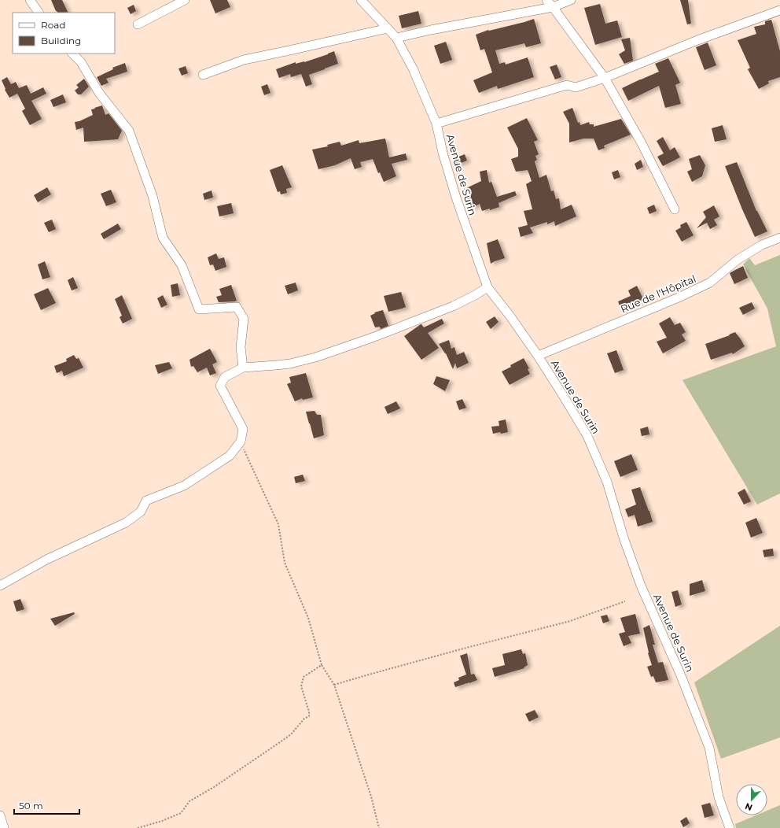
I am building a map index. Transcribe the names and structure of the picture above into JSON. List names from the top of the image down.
{
  "streets": {
    "street": ["Avenue de Surin", "Rue de l'Hôpital"]
  },
  "crossings": [
    ["Avenue de Surin", "Rue de l'Hôpital"]
  ],
  "legend": ["Road", "Building"],
  "scale_bar": "50 m",
  "north": "bottom"
}
